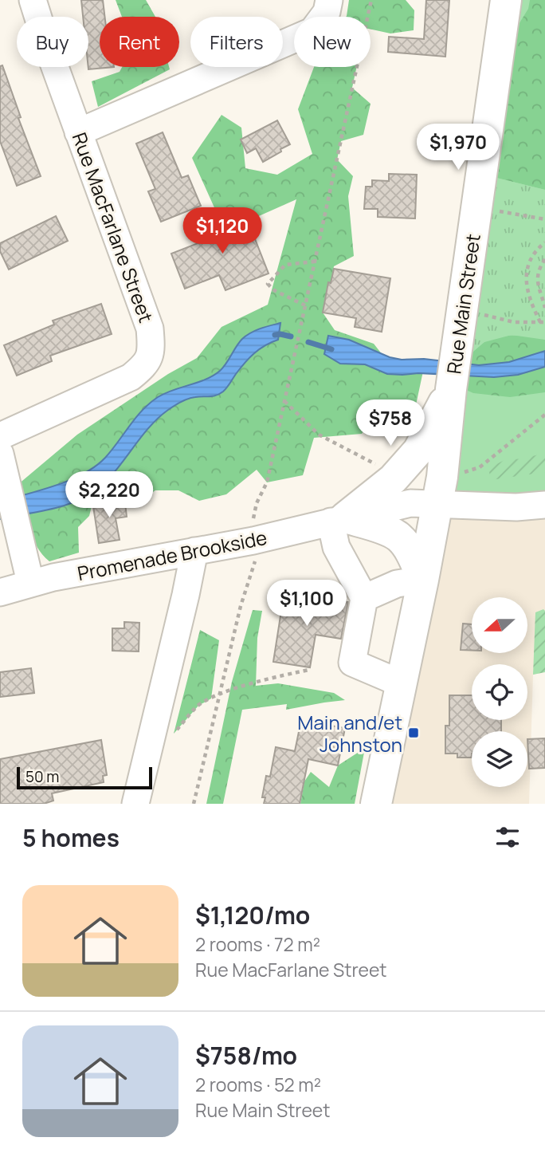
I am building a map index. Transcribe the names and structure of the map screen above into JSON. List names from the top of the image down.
{
  "streets": {
    "main road": ["Rue Main Street"],
    "street": ["Rue MacFarlane Street", "Promenade Brookside"]
  },
  "crossings": [
    ["Rue Main Street", "Promenade Brookside"]
  ],
  "places": {
    "transit": ["Main and/et Johnston"]
  },
  "scale_bar": "50 m",
  "north": "left",
  "page": {
    "chip": [
      "Buy",
      "Rent",
      "Filters",
      "New"
    ],
    "price": [
      "$1,970",
      "$1,120",
      "$758",
      "$2,220",
      "$1,100"
    ],
    "scale": "50 m",
    "heading": "5 homes",
    "list": [
      {
        "name": "$1,120/mo",
        "note": "2 rooms · 72 m² · Rue MacFarlane Street"
      },
      {
        "name": "$758/mo",
        "note": "2 rooms · 52 m² · Rue Main Street"
      }
    ]
  }
}
